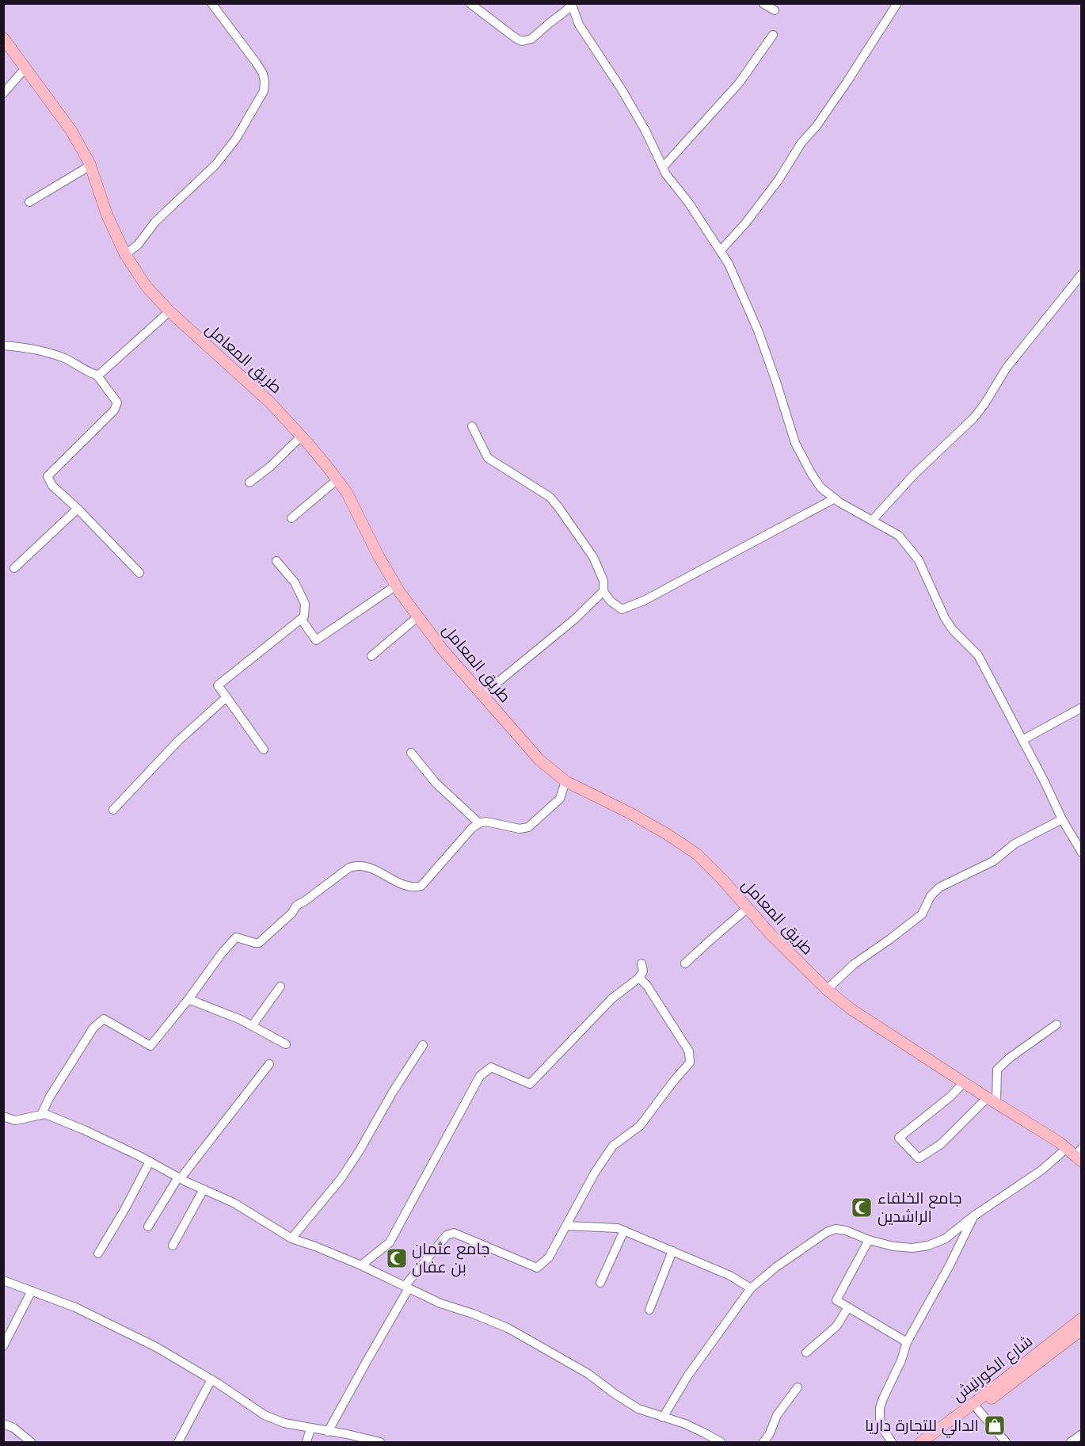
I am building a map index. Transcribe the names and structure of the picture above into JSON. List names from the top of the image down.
{
  "streets": {
    "main road": ["طريق المعامل", "شارع الكورنيش"]
  },
  "places": {
    "mosque": ["جامع الخلفاء الراشدين", "جامع عثمان بن عفان"],
    "shop": ["الدالي للتجارة داريا"]
  }
}
